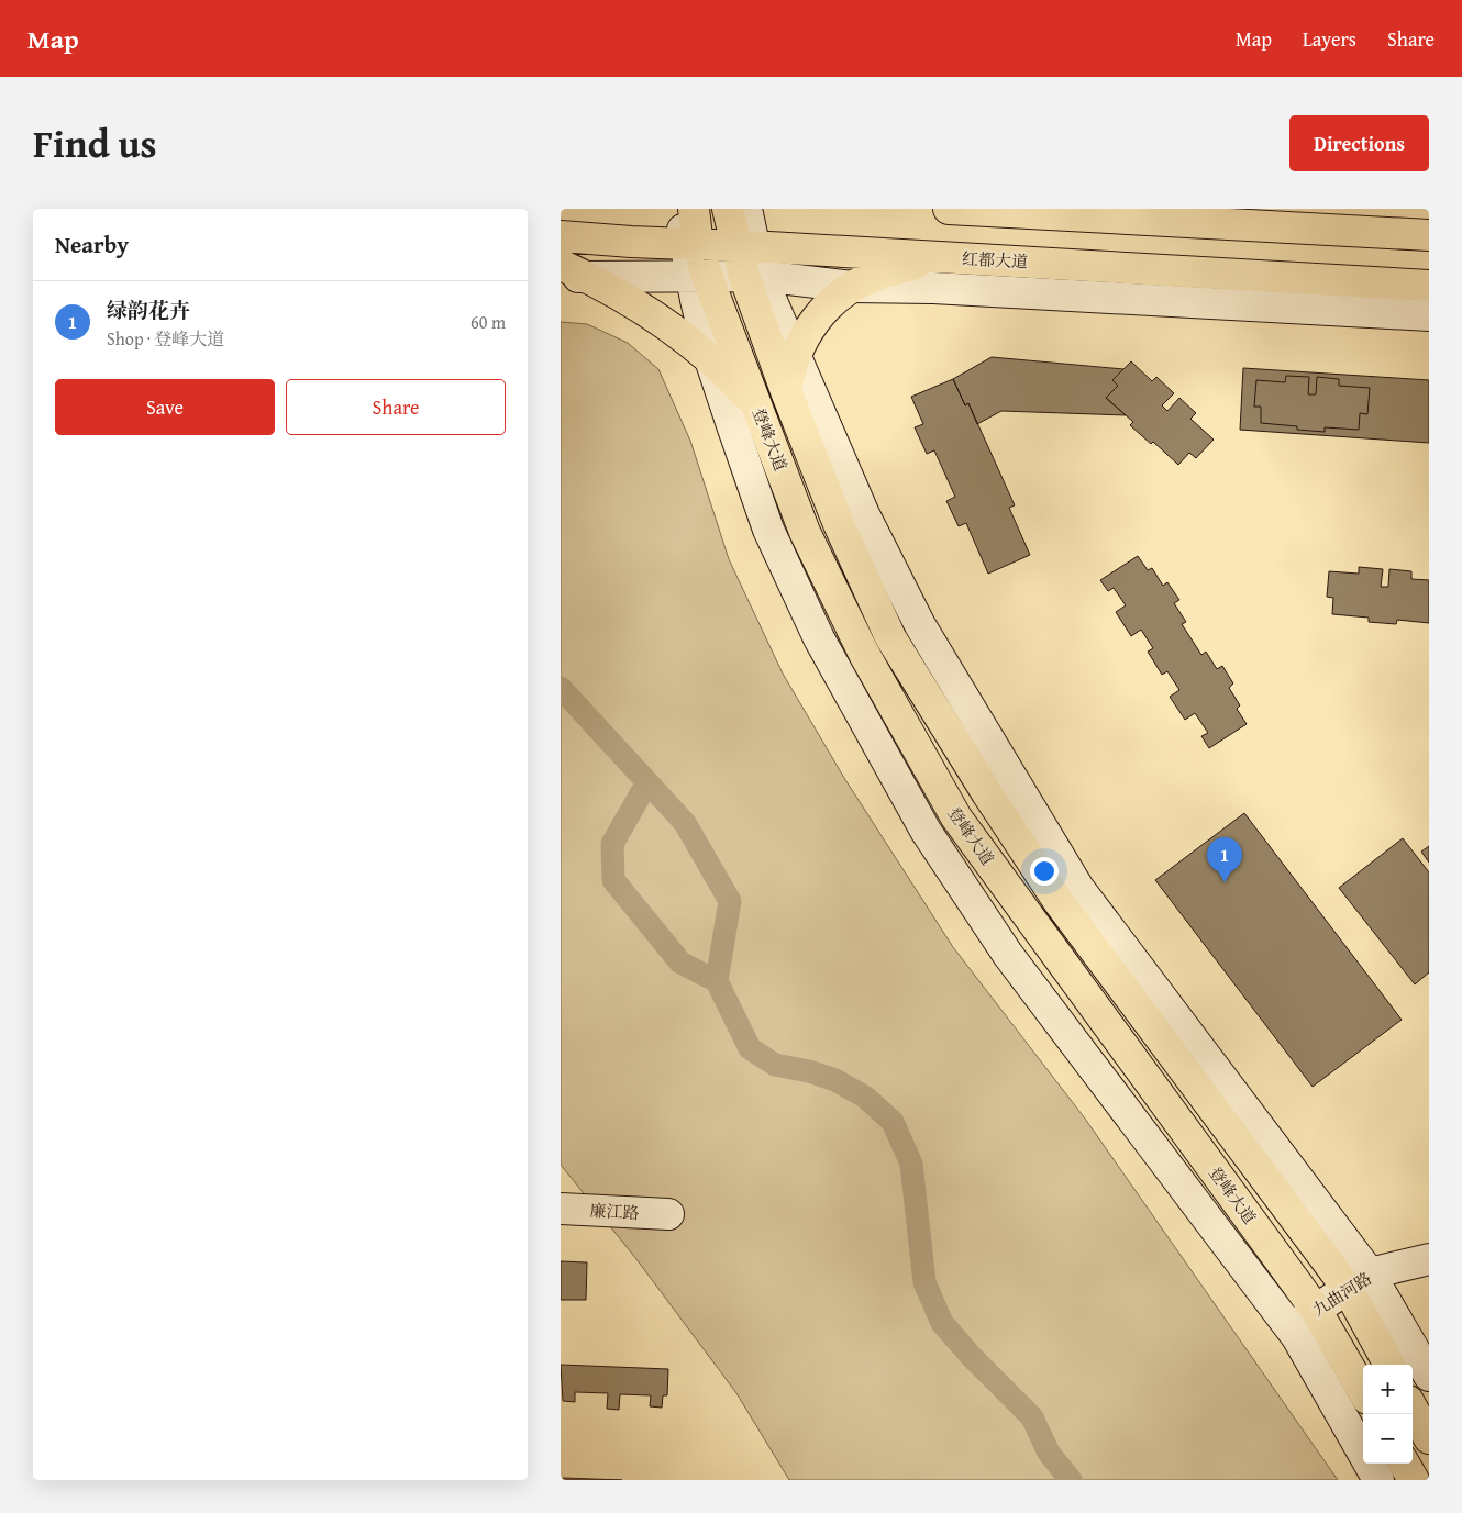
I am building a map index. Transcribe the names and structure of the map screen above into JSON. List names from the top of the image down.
{
  "streets": {
    "main road": ["红都大道", "登峰大道"],
    "street": ["廉江路", "九曲河路"]
  },
  "crossings": [
    ["红都大道", "登峰大道"],
    ["登峰大道", "九曲河路"]
  ],
  "page": {
    "header": "Map",
    "nav": ["Map", "Layers", "Share"],
    "title": "Find us",
    "buttons": [
      "Directions",
      ["Save", "Share"]
    ],
    "heading": "Nearby",
    "list": [
      {
        "mark": "1",
        "name": "绿韵花卉",
        "note": "Shop · 登峰大道",
        "value": "60 m"
      }
    ],
    "pins": "1",
    "map_buttons": ["+", "−"]
  }
}
